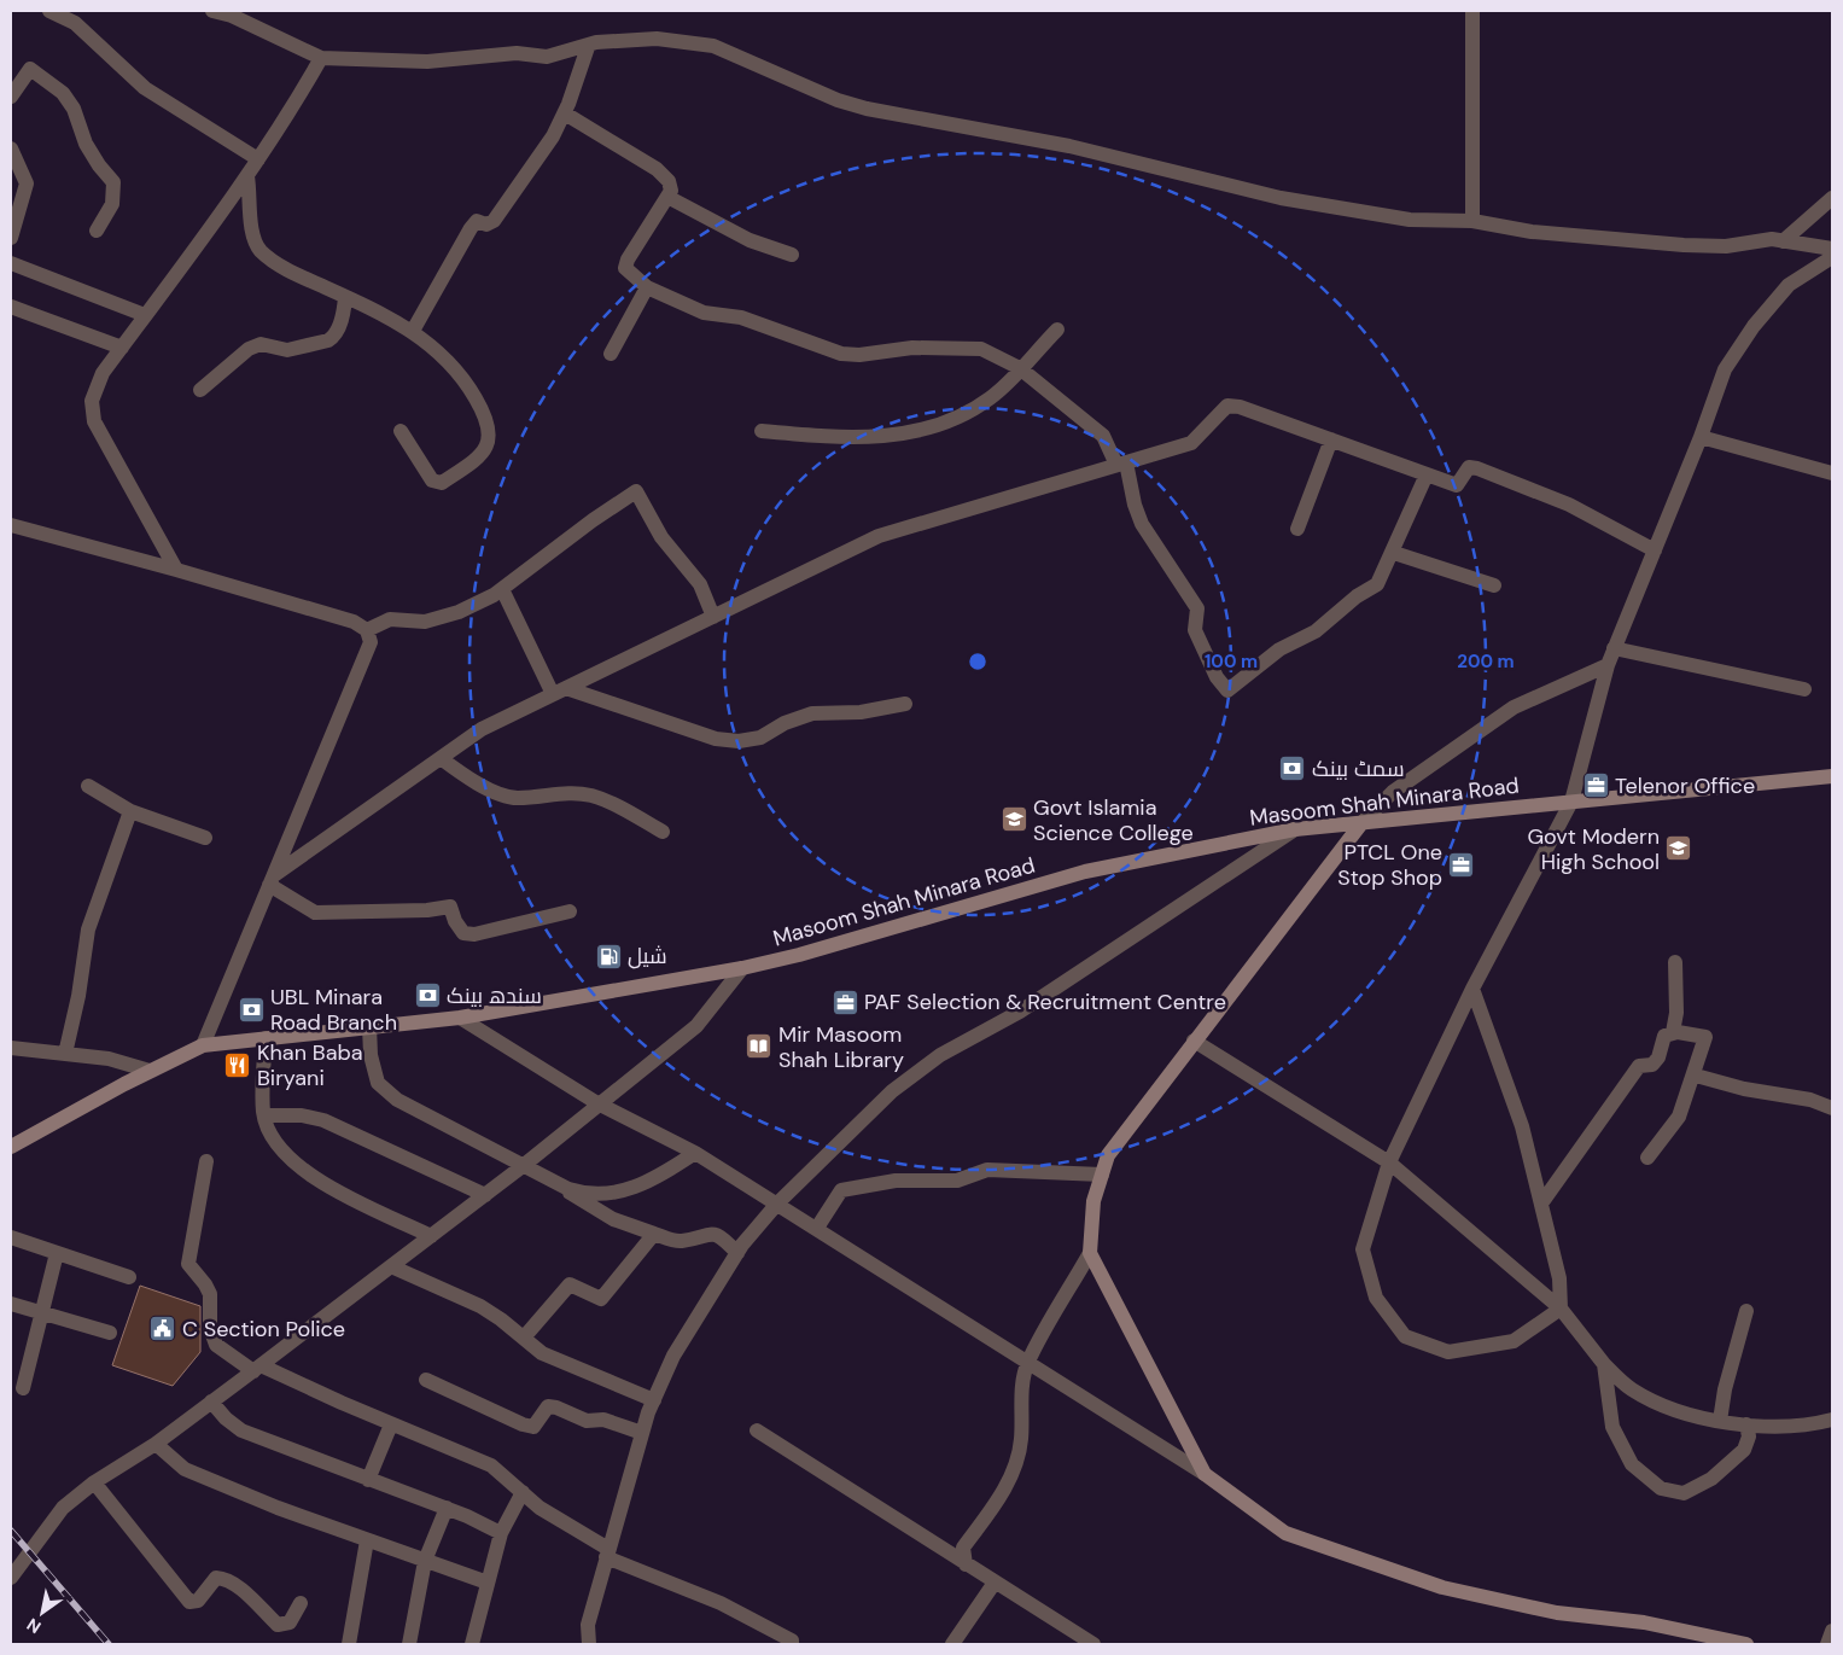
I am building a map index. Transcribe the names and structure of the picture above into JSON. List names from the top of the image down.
{
  "streets": {
    "main road": ["Masoom Shah Minara Road"]
  },
  "places": {
    "bank": ["سمٹ بینک", "سندھ بینک", "UBL Minara Road Branch"],
    "office": ["Telenor Office", "PTCL One Stop Shop", "PAF Selection & Recruitment Centre"],
    "school or university": ["Govt Islamia Science College", "Govt Modern High School"],
    "fuel station": ["شیل"],
    "library": ["Mir Masoom Shah Library"],
    "restaurant": ["Khan Baba Biryani"],
    "public building": ["C Section Police"]
  },
  "north": "bottom left",
  "rings": ["100 m", "200 m"]
}
